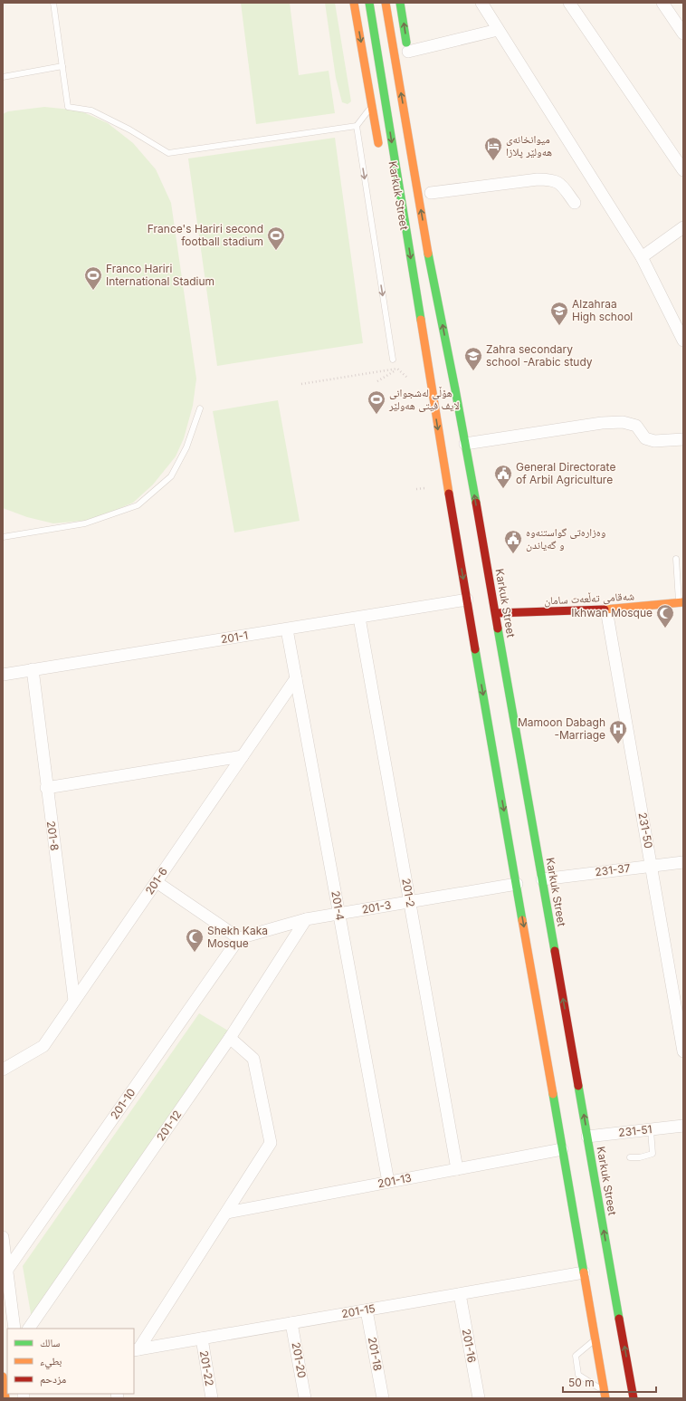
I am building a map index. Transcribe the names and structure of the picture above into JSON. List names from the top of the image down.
{
  "streets": {
    "main road": ["Karkuk Street", "شەقامی تەڵعەت سامان"],
    "street": [
      "201-1",
      "231-50",
      "201-8",
      "231-37",
      "201-6",
      "201-2",
      "201-4",
      "201-3",
      "201-10",
      "201-12",
      "231-51",
      "201-13",
      "201-15",
      "201-16",
      "201-18",
      "201-20",
      "201-22"
    ]
  },
  "crossings": [
    ["Karkuk Street", "شەقامی تەڵعەت سامان"],
    ["Karkuk Street", "201-1"],
    ["Karkuk Street", "231-37"],
    ["Karkuk Street", "201-3"],
    ["Karkuk Street", "231-51"],
    ["Karkuk Street", "201-13"],
    ["Karkuk Street", "201-15"],
    ["شەقامی تەڵعەت سامان", "231-50"],
    ["201-1", "201-8"],
    ["201-1", "201-2"],
    ["201-1", "201-4"],
    ["231-50", "231-37"],
    ["201-8", "201-6"],
    ["201-6", "201-4"],
    ["201-2", "201-3"],
    ["201-2", "201-13"],
    ["201-4", "201-3"],
    ["201-4", "201-13"],
    ["201-3", "201-10"],
    ["201-3", "201-12"],
    ["201-15", "201-16"],
    ["201-15", "201-18"],
    ["201-15", "201-20"],
    ["201-15", "201-22"]
  ],
  "places": {
    "hotel": ["میوانخانەی هەولێر پلازا"],
    "sports": ["France's Hariri second football stadium", "Franco Hariri International Stadium", "هۆڵی لەشجوانی لایف فیتی هەولێر"],
    "school or university": ["Alzahraa High school", "Zahra secondary school -Arabic study"],
    "public building": ["General Directorate of Arbil Agriculture", "وەزارەتی گواستنەوە و گەیاندن"],
    "mosque": ["Ikhwan Mosque", "Shekh Kaka Mosque"],
    "hospital": ["Mamoon Dabagh -Marriage"]
  },
  "legend": ["سالك", "بطيء", "مزدحم"],
  "scale_bar": "50 m"
}
